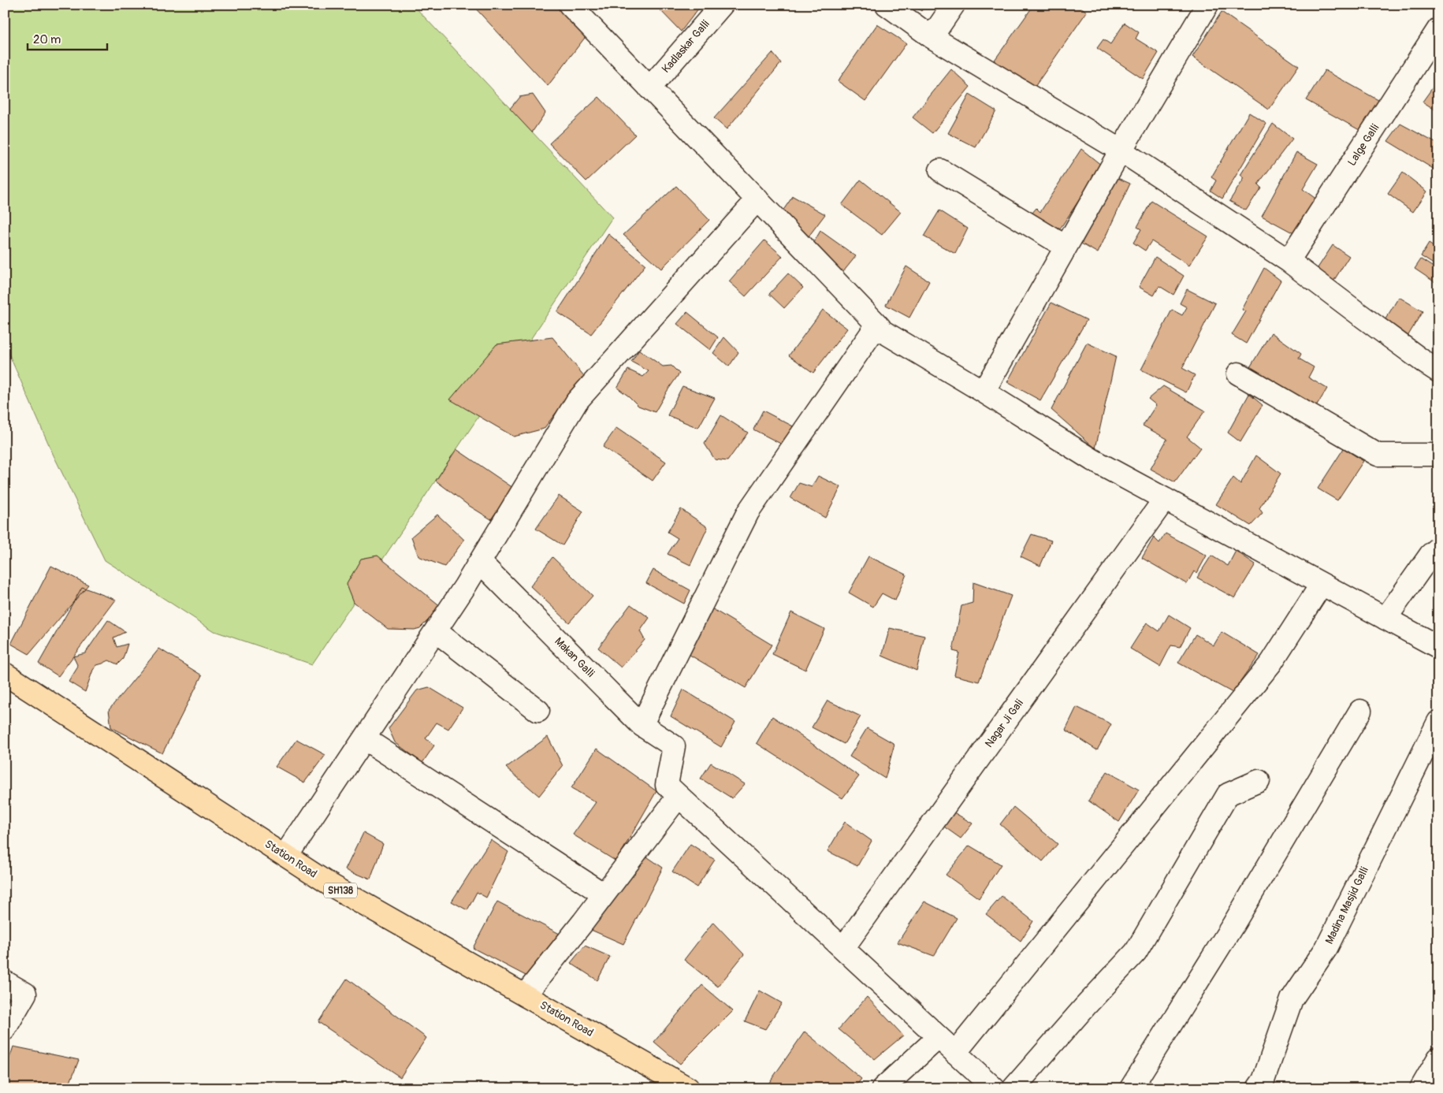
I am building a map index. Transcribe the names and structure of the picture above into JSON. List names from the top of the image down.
{
  "streets": {
    "highway": ["Station Road", "SH138"],
    "street": [
      "Kadlaskar Galli",
      "Lalge Galli",
      "Makan Galli",
      "Nagar Ji Gali",
      "Madina Masjid Galli"
    ]
  },
  "scale_bar": "20 m"
}
